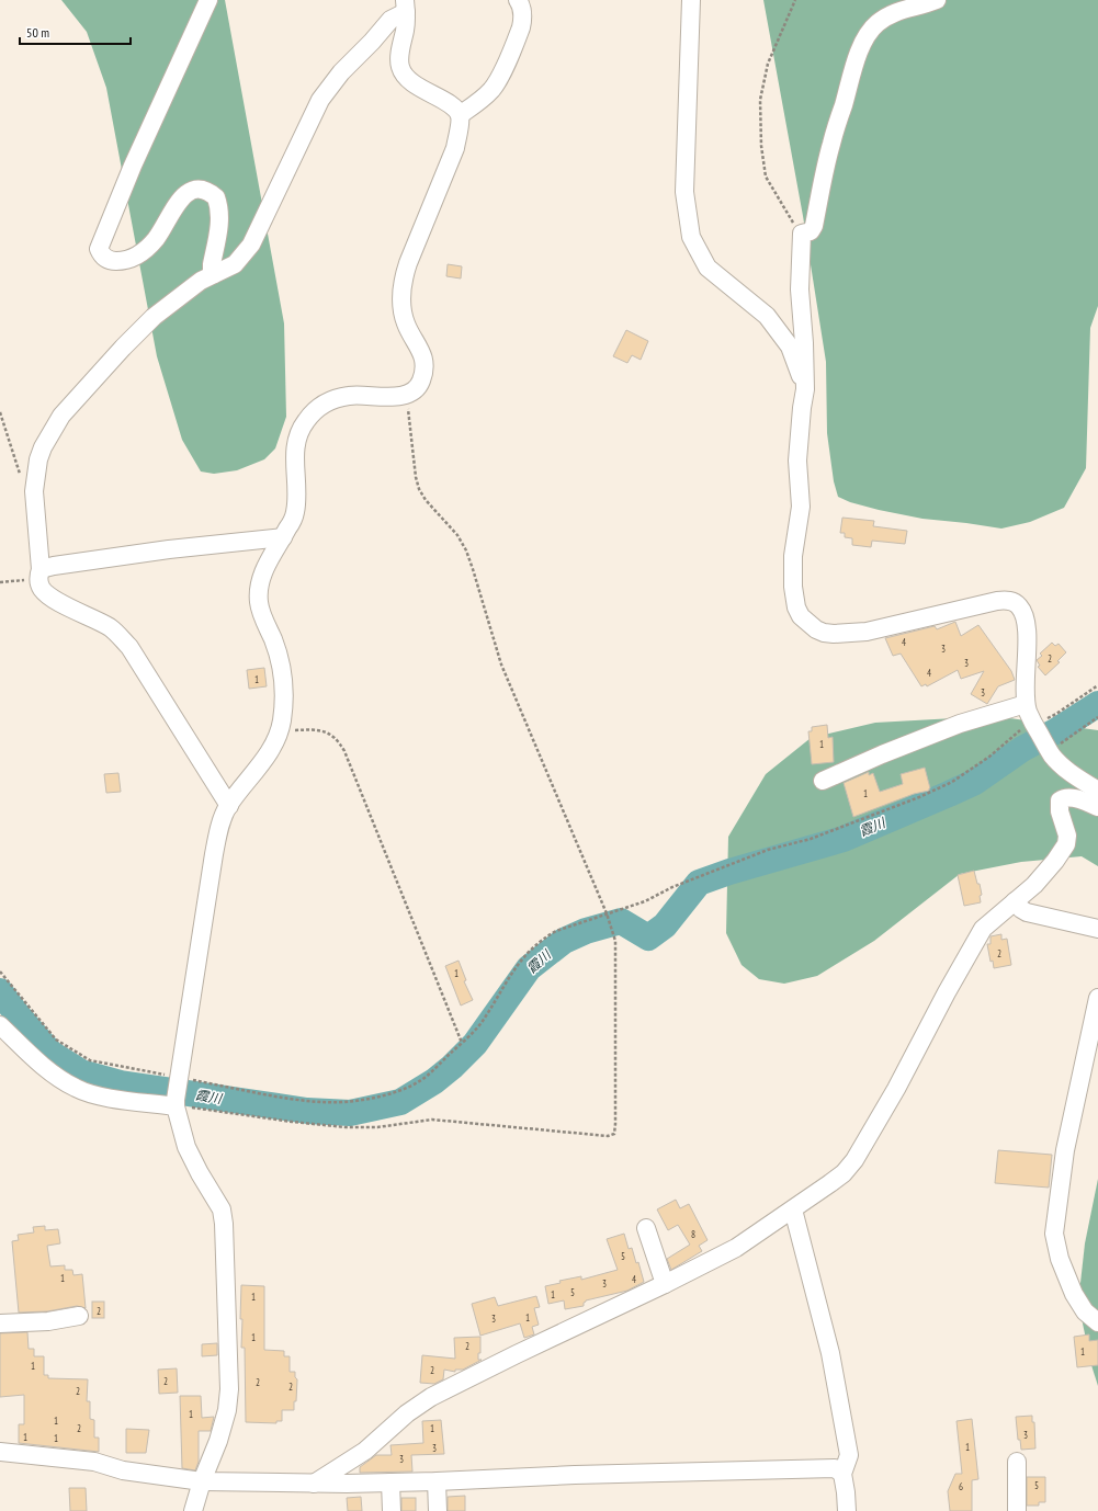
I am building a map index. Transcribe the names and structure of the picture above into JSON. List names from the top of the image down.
{
  "water": ["霞川"],
  "house_numbers": [
    "4",
    "3",
    "2",
    "3",
    "4",
    "1",
    "3",
    "1",
    "1",
    "2",
    "1",
    "8",
    "5",
    "1",
    "4",
    "3",
    "5",
    "1",
    "1",
    "2",
    "1",
    "3",
    "1",
    "2",
    "1",
    "1",
    "2",
    "2",
    "2",
    "2",
    "2",
    "1",
    "1",
    "2",
    "1",
    "3",
    "1",
    "1",
    "1",
    "3",
    "3",
    "5",
    "6"
  ],
  "scale_bar": "50 m"
}
